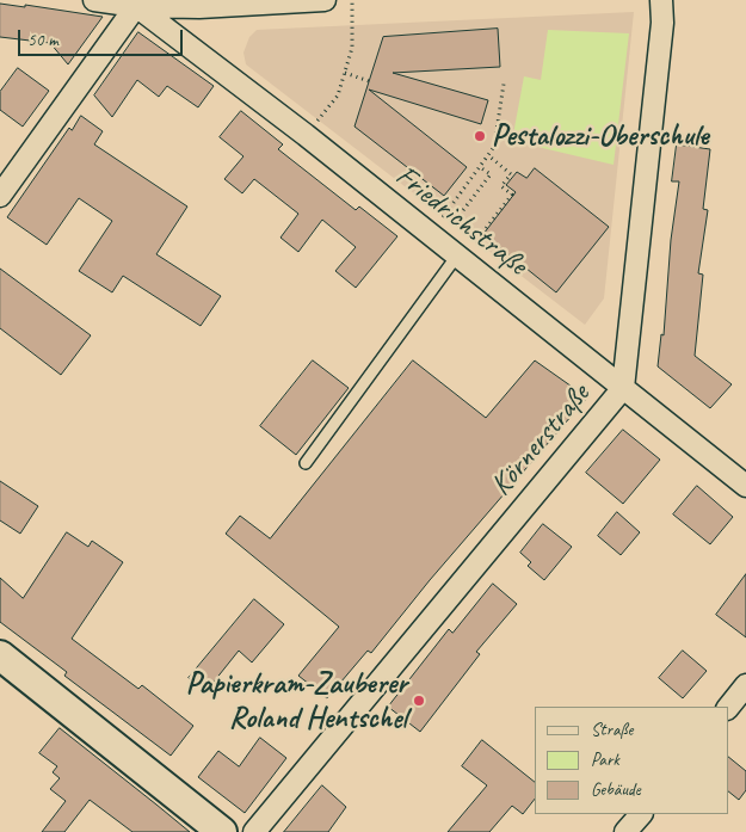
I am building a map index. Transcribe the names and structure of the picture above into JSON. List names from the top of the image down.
{
  "streets": {
    "street": ["Friedrichstraße", "Körnerstraße"]
  },
  "crossings": [
    ["Friedrichstraße", "Körnerstraße"]
  ],
  "places": ["Pestalozzi-Oberschule", "Papierkram-Zauberer Roland Hentschel"],
  "legend": ["Straße", "Park", "Gebäude"],
  "scale_bar": "50 m"
}
